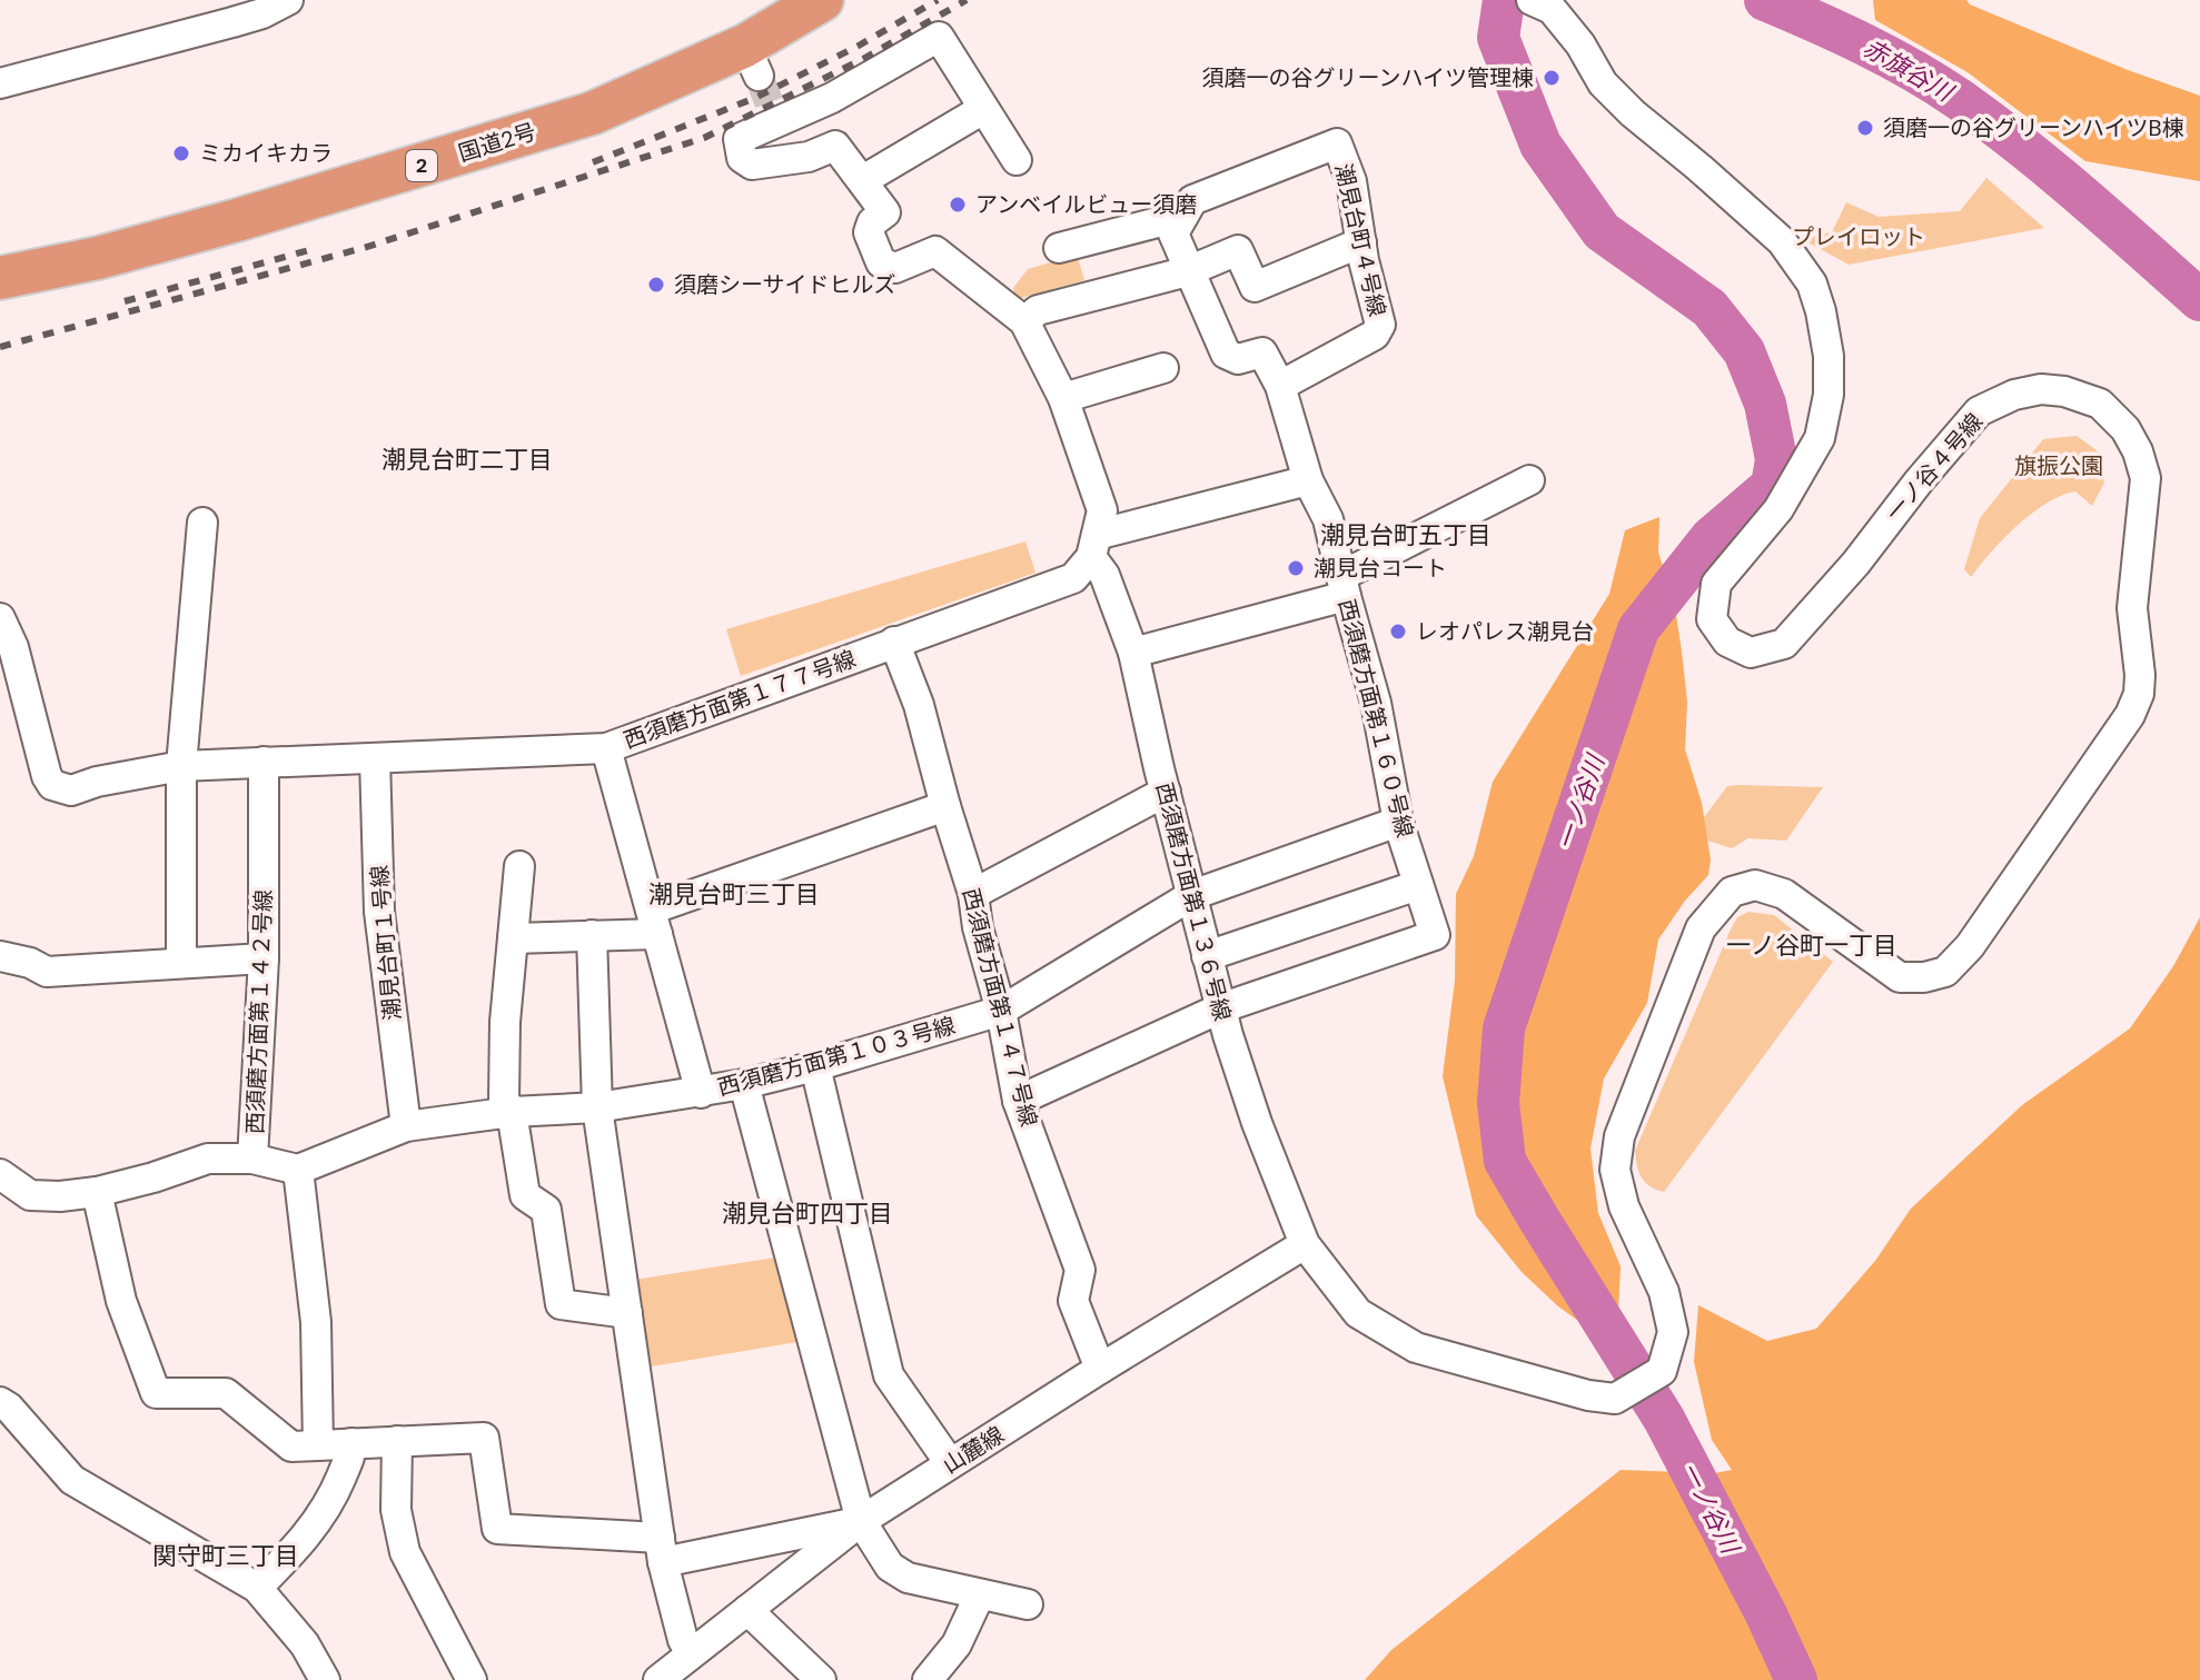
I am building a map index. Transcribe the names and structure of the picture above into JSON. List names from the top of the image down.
{
  "streets": {
    "highway": ["国道2号", "2"],
    "street": [
      "潮見台町４号線",
      "一ノ谷４号線",
      "西須磨方面第１７７号線",
      "西須磨方面第１６０号線",
      "西須磨方面第１３６号線",
      "潮見台町１号線",
      "西須磨方面第１４７号線",
      "西須磨方面第１４２号線",
      "西須磨方面第１０３号線",
      "山麓線"
    ]
  },
  "crossings": [
    ["潮見台町４号線", "西須磨方面第１６０号線"],
    ["一ノ谷４号線", "西須磨方面第１３６号線"],
    ["西須磨方面第１７７号線", "西須磨方面第１３６号線"],
    ["西須磨方面第１７７号線", "潮見台町１号線"],
    ["西須磨方面第１７７号線", "西須磨方面第１４７号線"],
    ["西須磨方面第１７７号線", "西須磨方面第１４２号線"],
    ["西須磨方面第１６０号線", "西須磨方面第１３６号線"],
    ["西須磨方面第１６０号線", "西須磨方面第１０３号線"],
    ["西須磨方面第１３６号線", "西須磨方面第１０３号線"],
    ["西須磨方面第１３６号線", "山麓線"],
    ["潮見台町１号線", "西須磨方面第１０３号線"],
    ["西須磨方面第１４７号線", "西須磨方面第１０３号線"],
    ["西須磨方面第１４７号線", "山麓線"],
    ["西須磨方面第１４２号線", "西須磨方面第１０３号線"]
  ],
  "districts": [
    "潮見台町二丁目",
    "潮見台町五丁目",
    "潮見台町三丁目",
    "一ノ谷町一丁目",
    "潮見台町四丁目",
    "関守町三丁目"
  ],
  "water": ["赤旗谷川", "一ノ谷川"],
  "parks": ["プレイロット", "旗振公園"],
  "places": [
    "須磨一の谷グリーンハイツ管理棟",
    "須磨一の谷グリーンハイツB棟",
    "ミカイキカラ",
    "アンベイルビュー須磨",
    "須磨シーサイドヒルズ",
    "潮見台コート",
    "レオパレス潮見台"
  ]
}
